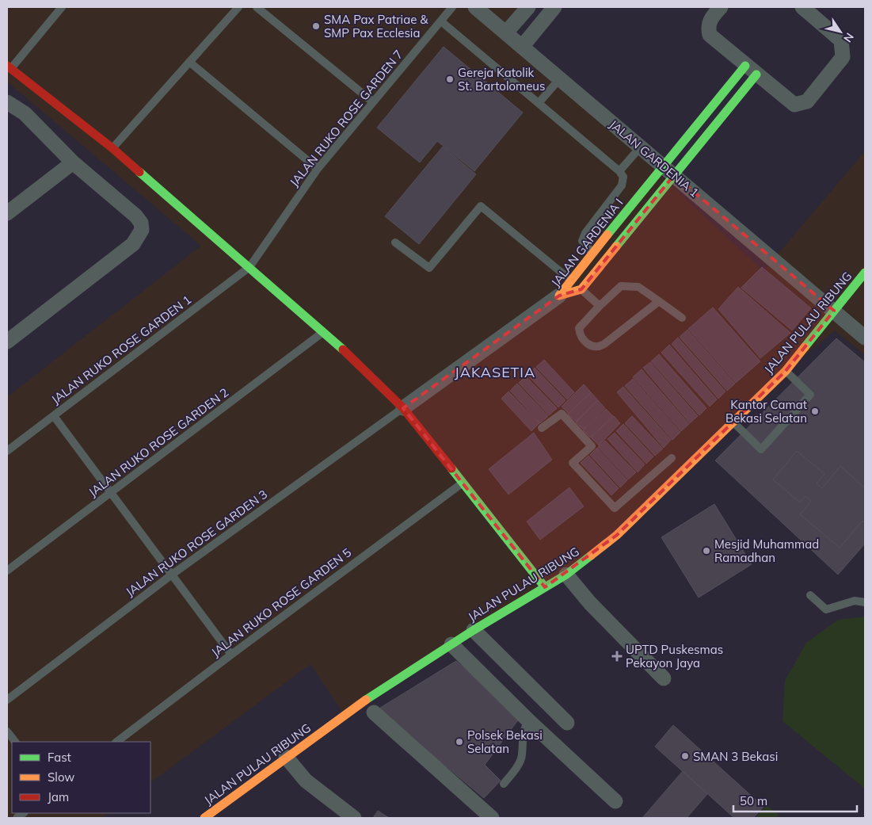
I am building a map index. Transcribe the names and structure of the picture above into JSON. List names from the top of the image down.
{
  "streets": {
    "street": ["JALAN GARDENIA 1", "JALAN GARDENIA I", "JALAN PULAU RIBUNG"],
    "lane": [
      "JALAN RUKO ROSE GARDEN 7",
      "JALAN RUKO ROSE GARDEN 1",
      "JALAN RUKO ROSE GARDEN 2",
      "JALAN RUKO ROSE GARDEN 3",
      "JALAN RUKO ROSE GARDEN 5"
    ]
  },
  "crossings": [
    ["JALAN RUKO ROSE GARDEN 7", "JALAN RUKO ROSE GARDEN 1"],
    ["JALAN GARDENIA 1", "JALAN GARDENIA I"],
    ["JALAN GARDENIA 1", "JALAN PULAU RIBUNG"]
  ],
  "districts": ["JAKASETIA"],
  "places": {
    "other": [
      "SMA Pax Patriae & SMP Pax Ecclesia",
      "Gereja Katolik St. Bartolomeus",
      "Kantor Camat Bekasi Selatan",
      "Mesjid Muhammad Ramadhan",
      "Polsek Bekasi Selatan",
      "SMAN 3 Bekasi"
    ],
    "health": ["UPTD Puskesmas Pekayon Jaya"]
  },
  "legend": ["Fast", "Slow", "Jam"],
  "scale_bar": "50 m",
  "north": "bottom right"
}
